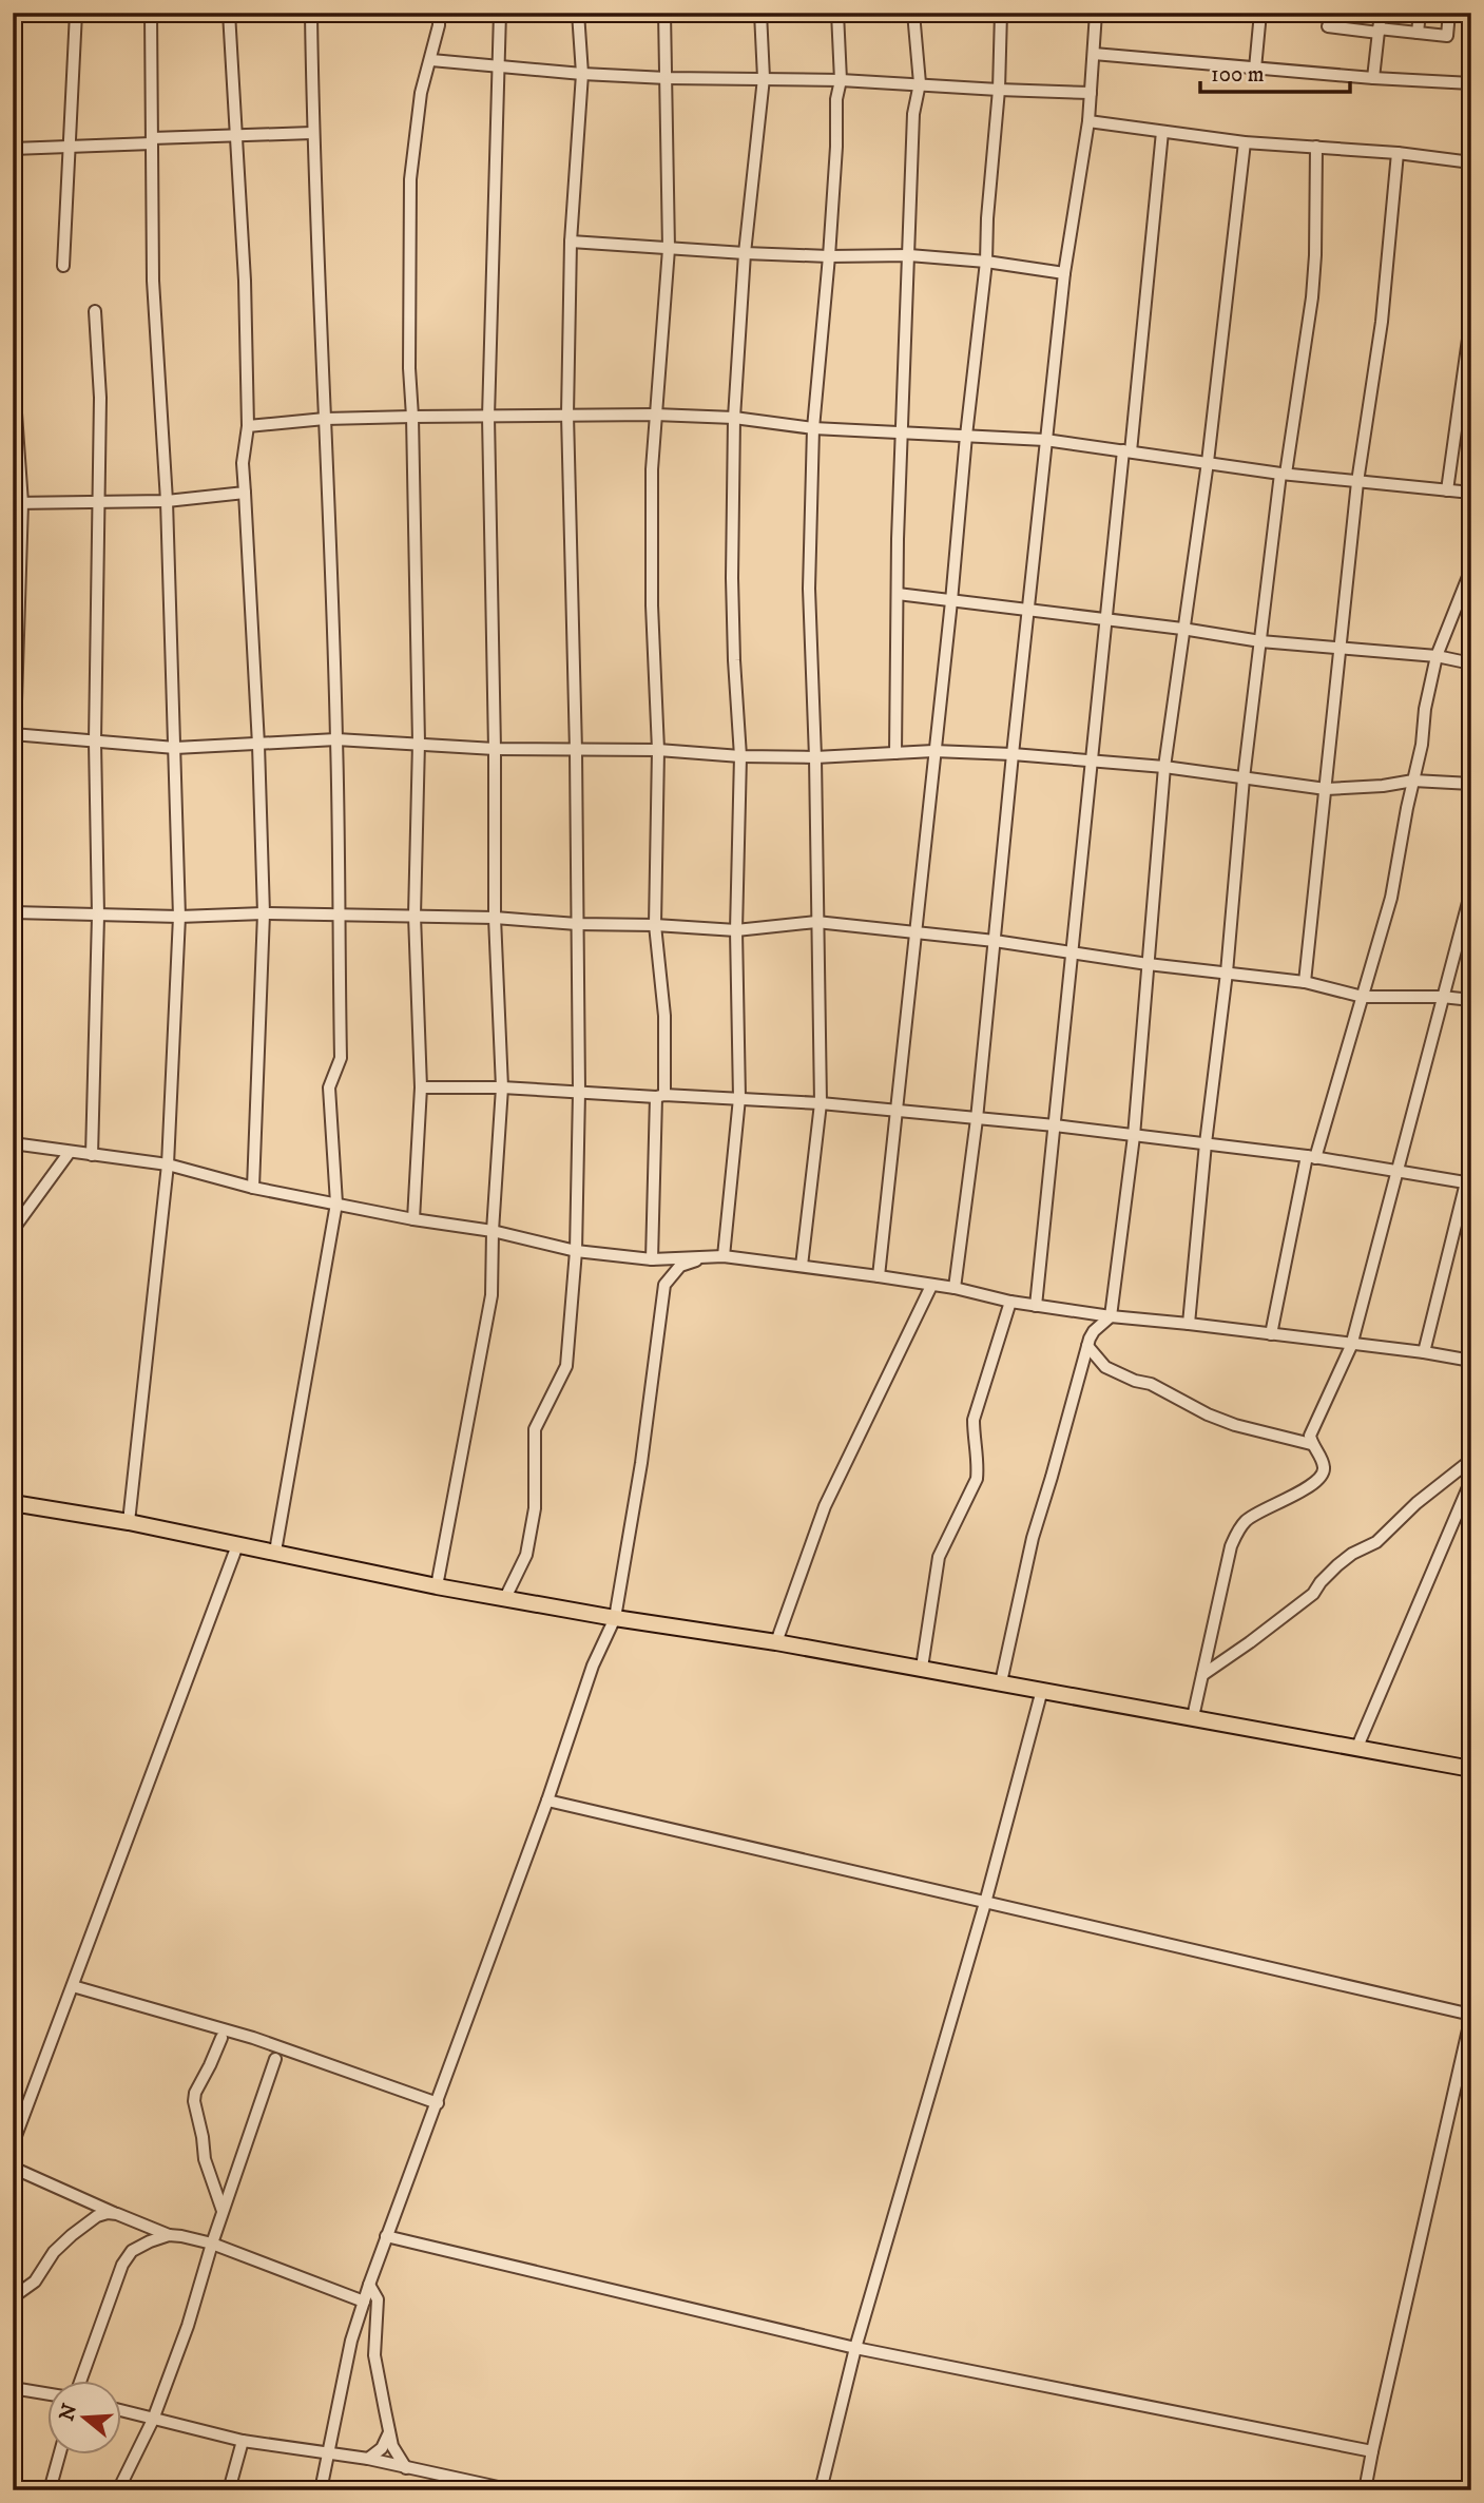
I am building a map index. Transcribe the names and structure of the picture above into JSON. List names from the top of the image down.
{
  "scale_bar": "100 m",
  "north": "left"
}
